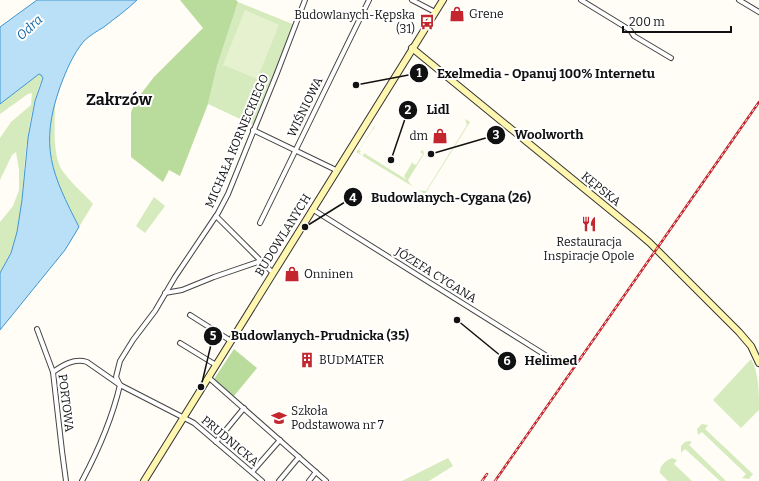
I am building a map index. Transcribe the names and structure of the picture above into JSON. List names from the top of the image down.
{
  "streets": {
    "main road": ["KĘPSKA", "BUDOWLANYCH"],
    "street": [
      "WIŚNIOWA",
      "MICHAŁA KORNECKIEGO",
      "JÓZEFA CYGANA",
      "PORTOWA",
      "PRUDNICKA"
    ]
  },
  "crossings": [
    ["MICHAŁA KORNECKIEGO", "PRUDNICKA"],
    ["KĘPSKA", "BUDOWLANYCH"],
    ["BUDOWLANYCH", "JÓZEFA CYGANA"],
    ["BUDOWLANYCH", "PRUDNICKA"],
    ["PORTOWA", "PRUDNICKA"]
  ],
  "districts": ["Zakrzów"],
  "water": ["Odra"],
  "places": {
    "shop": ["Grene", "dm", "Onninen"],
    "bus stop": ["Budowlanych-Kępska (31)"],
    "other": [
      "Exelmedia - Opanuj 100% Internetu",
      "Woolworth",
      "Lidl",
      "Budowlanych-Cygana (26)",
      "Helimed",
      "Budowlanych-Prudnicka (35)"
    ],
    "restaurant": ["Restauracja Inspiracje Opole"],
    "building": ["BUDMATER"],
    "school or university": ["Szkoła Podstawowa nr 7"]
  },
  "scale_bar": "200 m"
}
